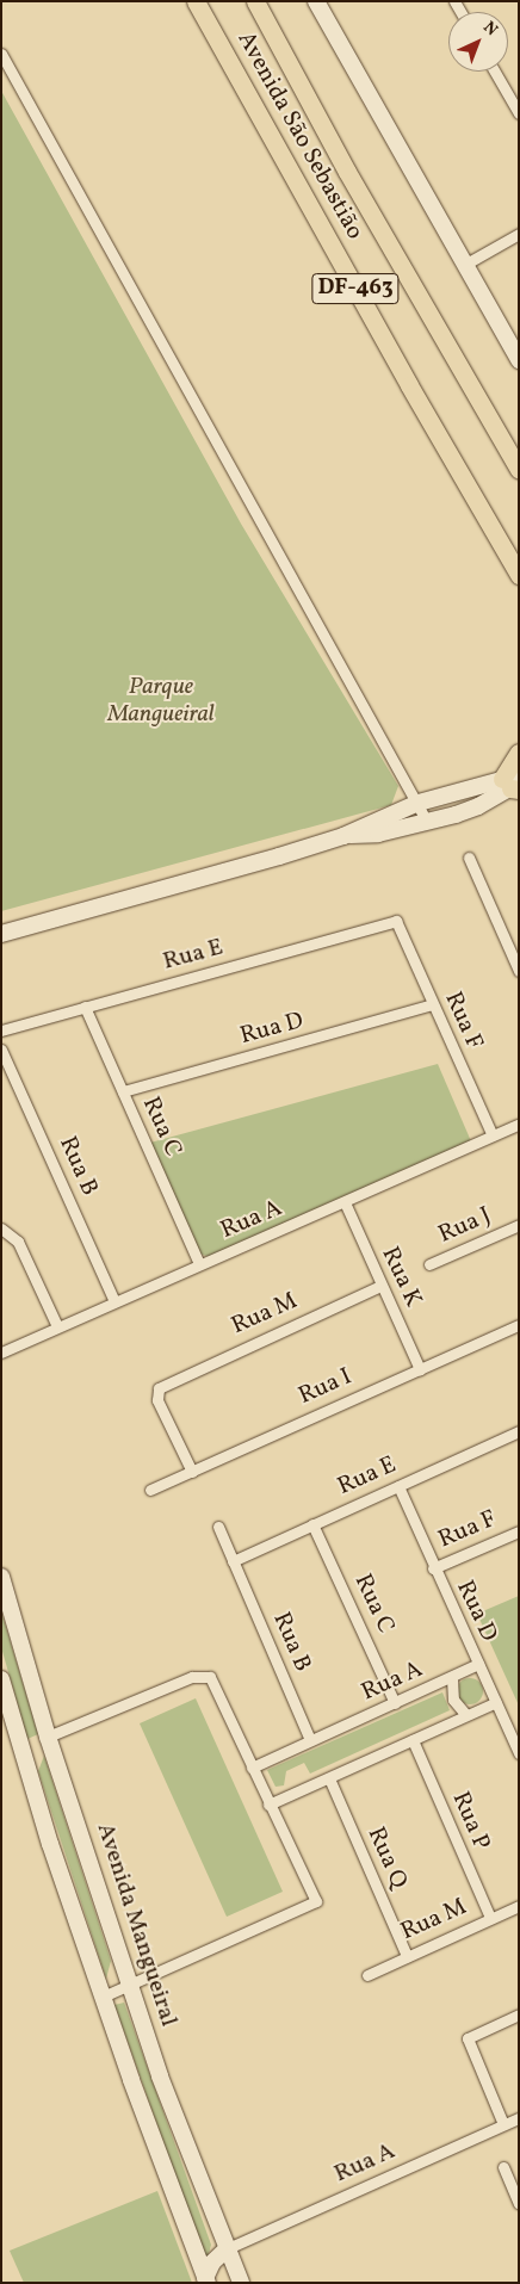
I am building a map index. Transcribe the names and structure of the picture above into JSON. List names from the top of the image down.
{
  "streets": {
    "main road": ["Avenida São Sebastião", "DF-463"],
    "street": [
      "Rua E",
      "Rua F",
      "Rua D",
      "Rua C",
      "Rua B",
      "Rua A",
      "Rua J",
      "Rua K",
      "Rua M",
      "Rua I",
      "Rua P",
      "Rua Q",
      "Avenida Mangueiral"
    ]
  },
  "crossings": [
    ["Rua E", "Rua F"],
    ["Rua E", "Rua D"],
    ["Rua E", "Rua C"],
    ["Rua E", "Rua B"],
    ["Rua F", "Rua D"],
    ["Rua F", "Rua A"],
    ["Rua D", "Rua C"],
    ["Rua D", "Rua A"],
    ["Rua C", "Rua A"],
    ["Rua B", "Rua A"],
    ["Rua A", "Rua K"],
    ["Rua A", "Avenida Mangueiral"],
    ["Rua K", "Rua M"],
    ["Rua K", "Rua I"],
    ["Rua M", "Rua I"],
    ["Rua M", "Rua P"],
    ["Rua M", "Rua Q"]
  ],
  "parks": ["Parque Mangueiral"],
  "north": "top right"
}
